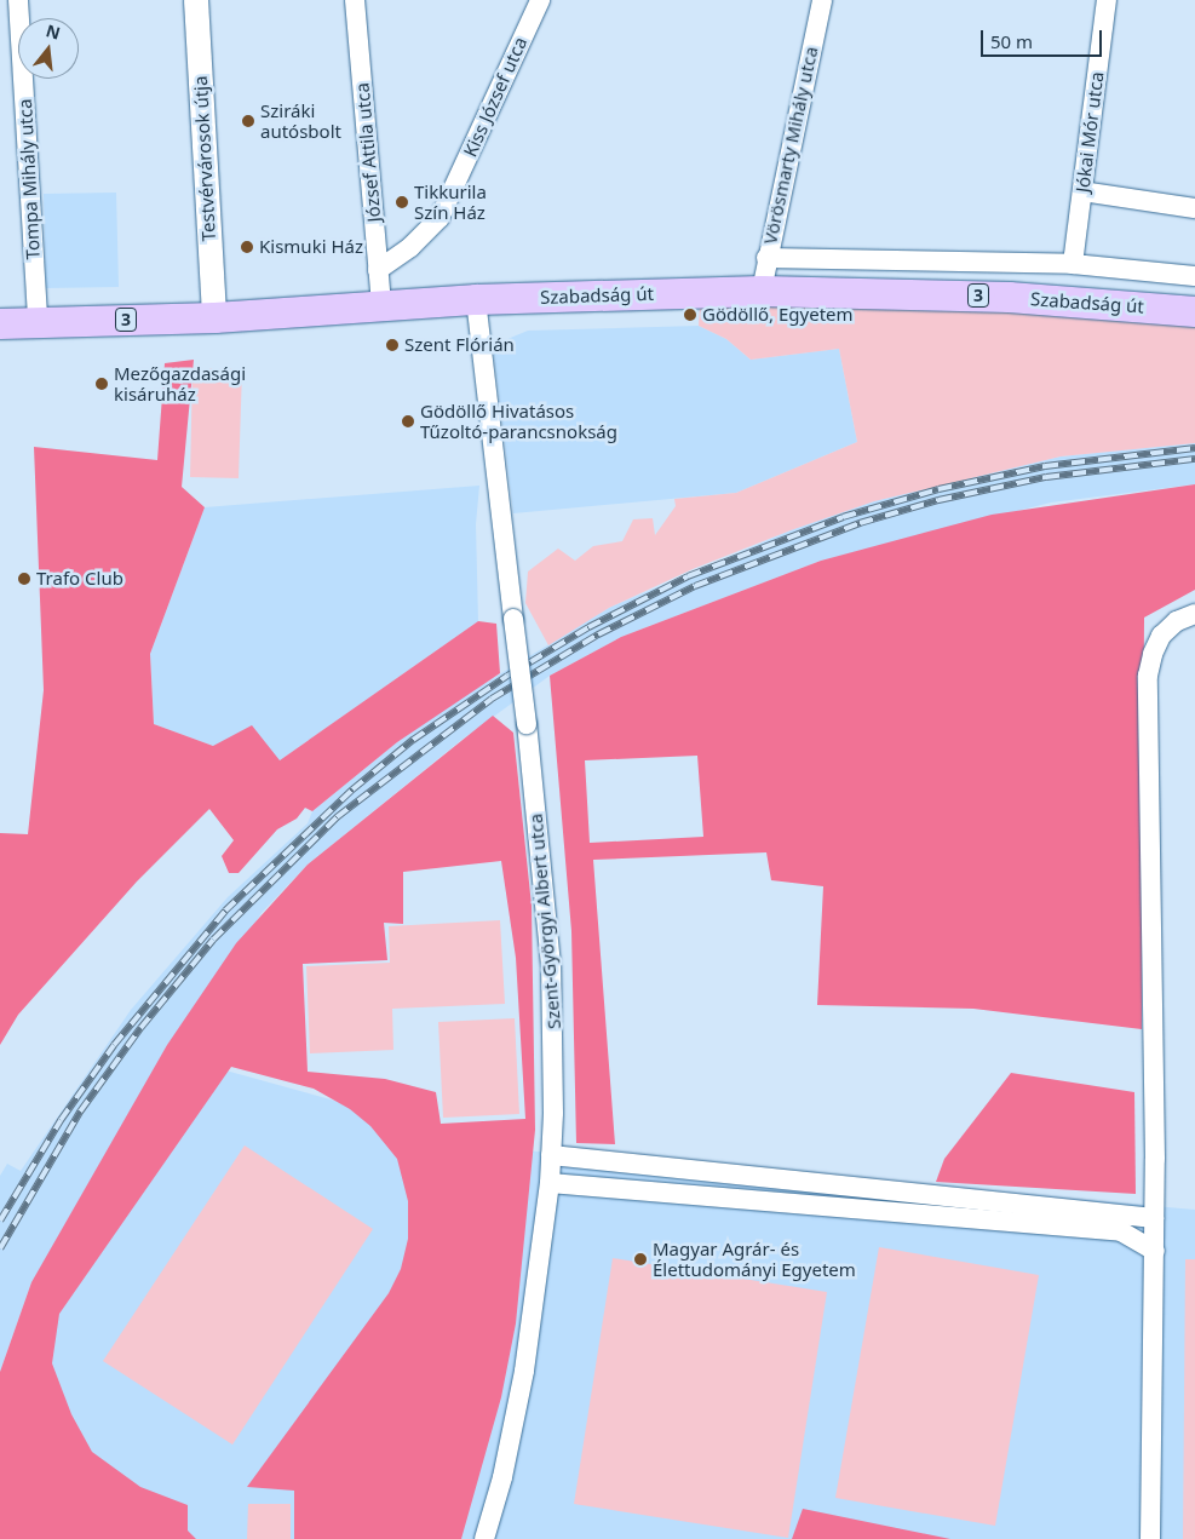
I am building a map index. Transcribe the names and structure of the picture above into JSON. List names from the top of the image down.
{
  "streets": {
    "main road": ["Szabadság út", "3"],
    "street": [
      "Kiss József utca",
      "Jókai Mór utca",
      "Vörösmarty Mihály utca",
      "József Attila utca",
      "Testvérvárosok útja",
      "Tompa Mihály utca",
      "Szent-Györgyi Albert utca"
    ]
  },
  "crossings": [
    ["Kiss József utca", "József Attila utca"],
    ["Jókai Mór utca", "Szabadság út"],
    ["Vörösmarty Mihály utca", "Szabadság út"],
    ["József Attila utca", "Szabadság út"],
    ["Testvérvárosok útja", "Szabadság út"],
    ["Tompa Mihály utca", "Szabadság út"],
    ["Szabadság út", "Szent-Györgyi Albert utca"]
  ],
  "places": [
    "Sziráki autósbolt",
    "Tikkurila Szín Ház",
    "Kismuki Ház",
    "Gödöllő, Egyetem",
    "Szent Flórián",
    "Mezőgazdasági kisáruház",
    "Gödöllő Hivatásos Tűzoltó-parancsnokság",
    "Trafo Club",
    "Magyar Agrár- és Élettudományi Egyetem"
  ],
  "scale_bar": "50 m",
  "north": "top"
}
